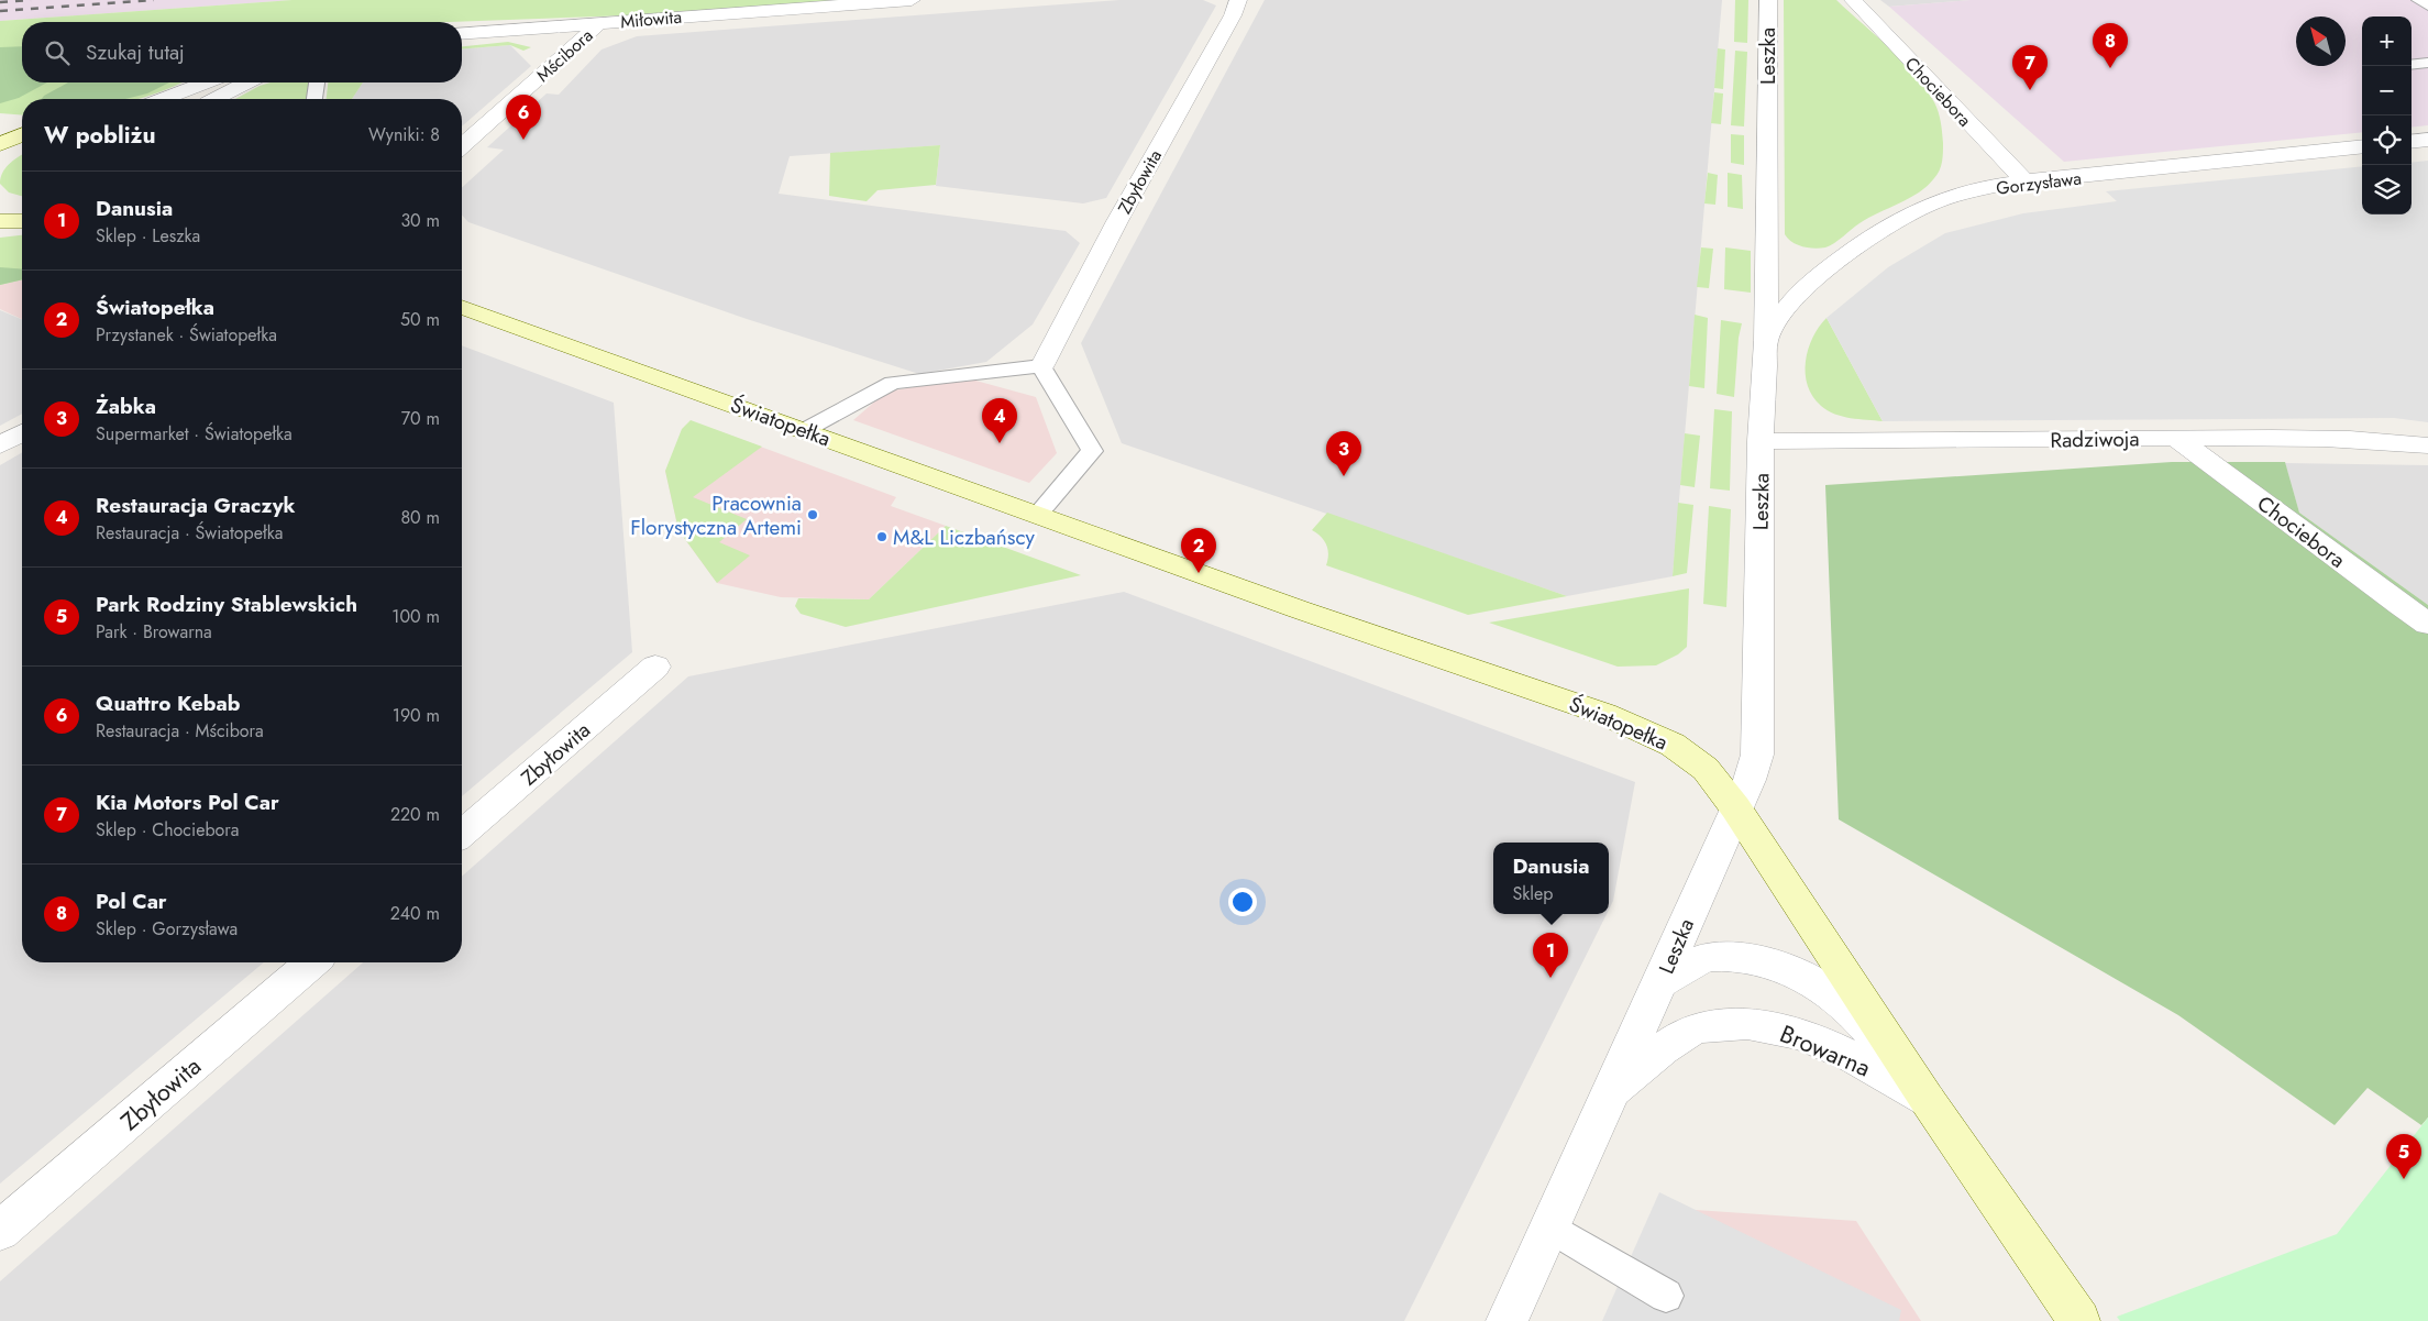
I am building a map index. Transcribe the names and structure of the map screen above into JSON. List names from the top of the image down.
{
  "streets": {
    "street": [
      "Miłowita",
      "Mścibora",
      "Leszka",
      "Chociebora",
      "Zbyłowita",
      "Gorzysława",
      "Światopełka",
      "Radziwoja",
      "Browarna"
    ]
  },
  "crossings": [
    ["Miłowita", "Mścibora"],
    ["Leszka", "Gorzysława"],
    ["Leszka", "Światopełka"],
    ["Leszka", "Radziwoja"],
    ["Leszka", "Browarna"],
    ["Chociebora", "Gorzysława"],
    ["Chociebora", "Radziwoja"],
    ["Światopełka", "Browarna"]
  ],
  "places": ["Pracownia Florystyczna Artemi", "M&L Liczbańscy"],
  "north": "top left",
  "page": {
    "map_buttons": ["+", "−"],
    "search": "Szukaj tutaj",
    "pins": [
      "8",
      "7",
      "6",
      "4",
      "3",
      "2",
      "1",
      "5"
    ],
    "heading": ["W pobliżu", "Wyniki: 8"],
    "list": [
      {
        "mark": "1",
        "name": "Danusia",
        "note": "Sklep · Leszka",
        "value": "30 m"
      },
      {
        "mark": "2",
        "name": "Światopełka",
        "note": "Przystanek · Światopełka",
        "value": "50 m"
      },
      {
        "mark": "3",
        "name": "Żabka",
        "note": "Supermarket · Światopełka",
        "value": "70 m"
      },
      {
        "mark": "4",
        "name": "Restauracja Graczyk",
        "note": "Restauracja · Światopełka",
        "value": "80 m"
      },
      {
        "mark": "5",
        "name": "Park Rodziny Stablewskich",
        "note": "Park · Browarna",
        "value": "100 m"
      },
      {
        "mark": "6",
        "name": "Quattro Kebab",
        "note": "Restauracja · Mścibora",
        "value": "190 m"
      },
      {
        "mark": "7",
        "name": "Kia Motors Pol Car",
        "note": "Sklep · Chociebora",
        "value": "220 m"
      },
      {
        "mark": "8",
        "name": "Pol Car",
        "note": "Sklep · Gorzysława",
        "value": "240 m"
      }
    ],
    "popup": ["Danusia", "Sklep"]
  }
}
